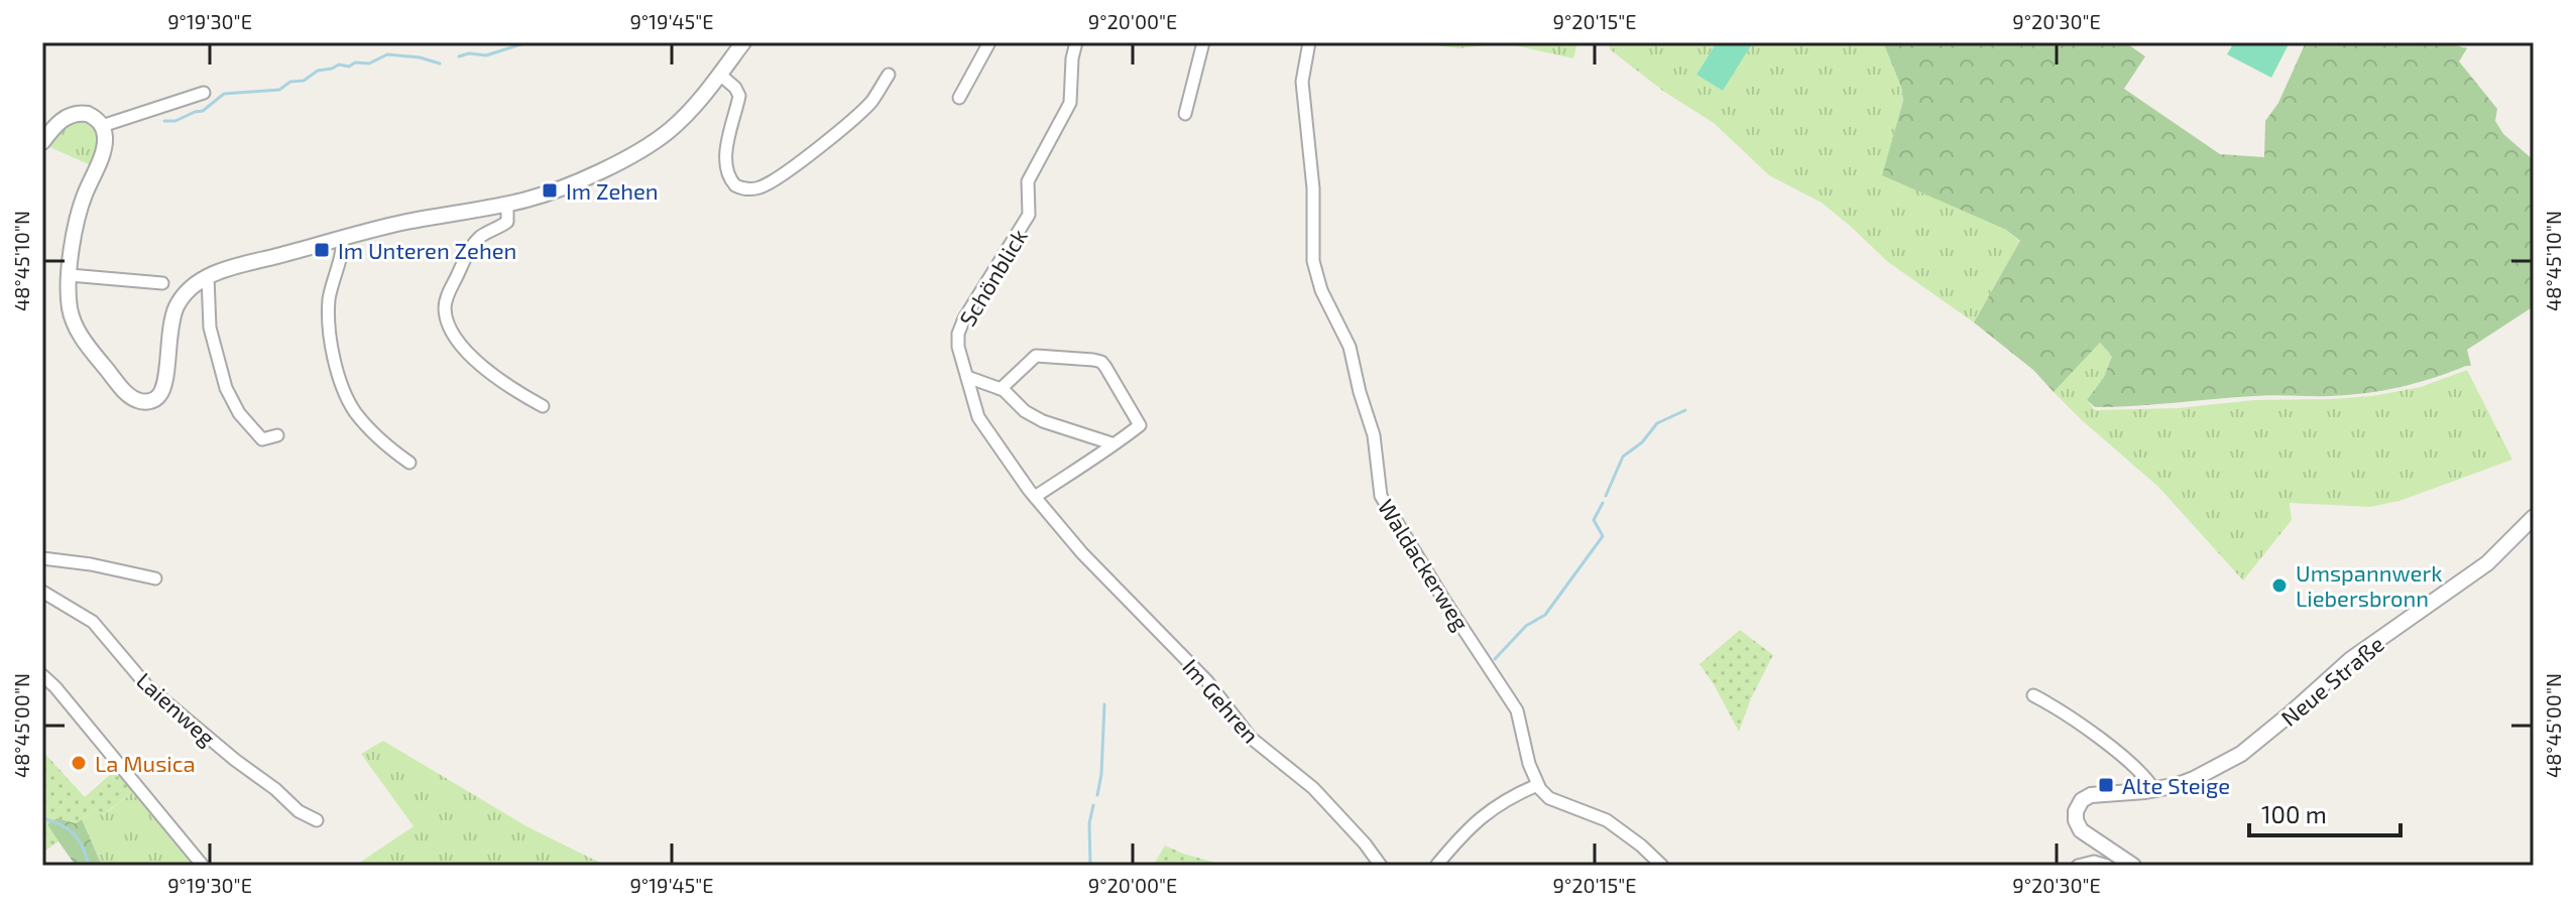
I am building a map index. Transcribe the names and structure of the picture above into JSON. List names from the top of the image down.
{
  "streets": {
    "street": [
      "Schönblick",
      "Waldackerweg",
      "Neue Straße",
      "Im Gehren",
      "Laienweg"
    ]
  },
  "crossings": [
    ["Schönblick", "Im Gehren"]
  ],
  "places": {
    "transit": ["Im Zehen", "Im Unteren Zehen", "Alte Steige"],
    "other": ["Umspannwerk Liebersbronn", "La Musica"]
  },
  "scale_bar": "100 m",
  "coordinates": [
    "9°19'30\"E",
    "9°19'45\"E",
    "9°20'00\"E",
    "9°20'15\"E",
    "9°20'30\"E",
    "48°45'10\"N",
    "48°45'00\"N"
  ]
}
